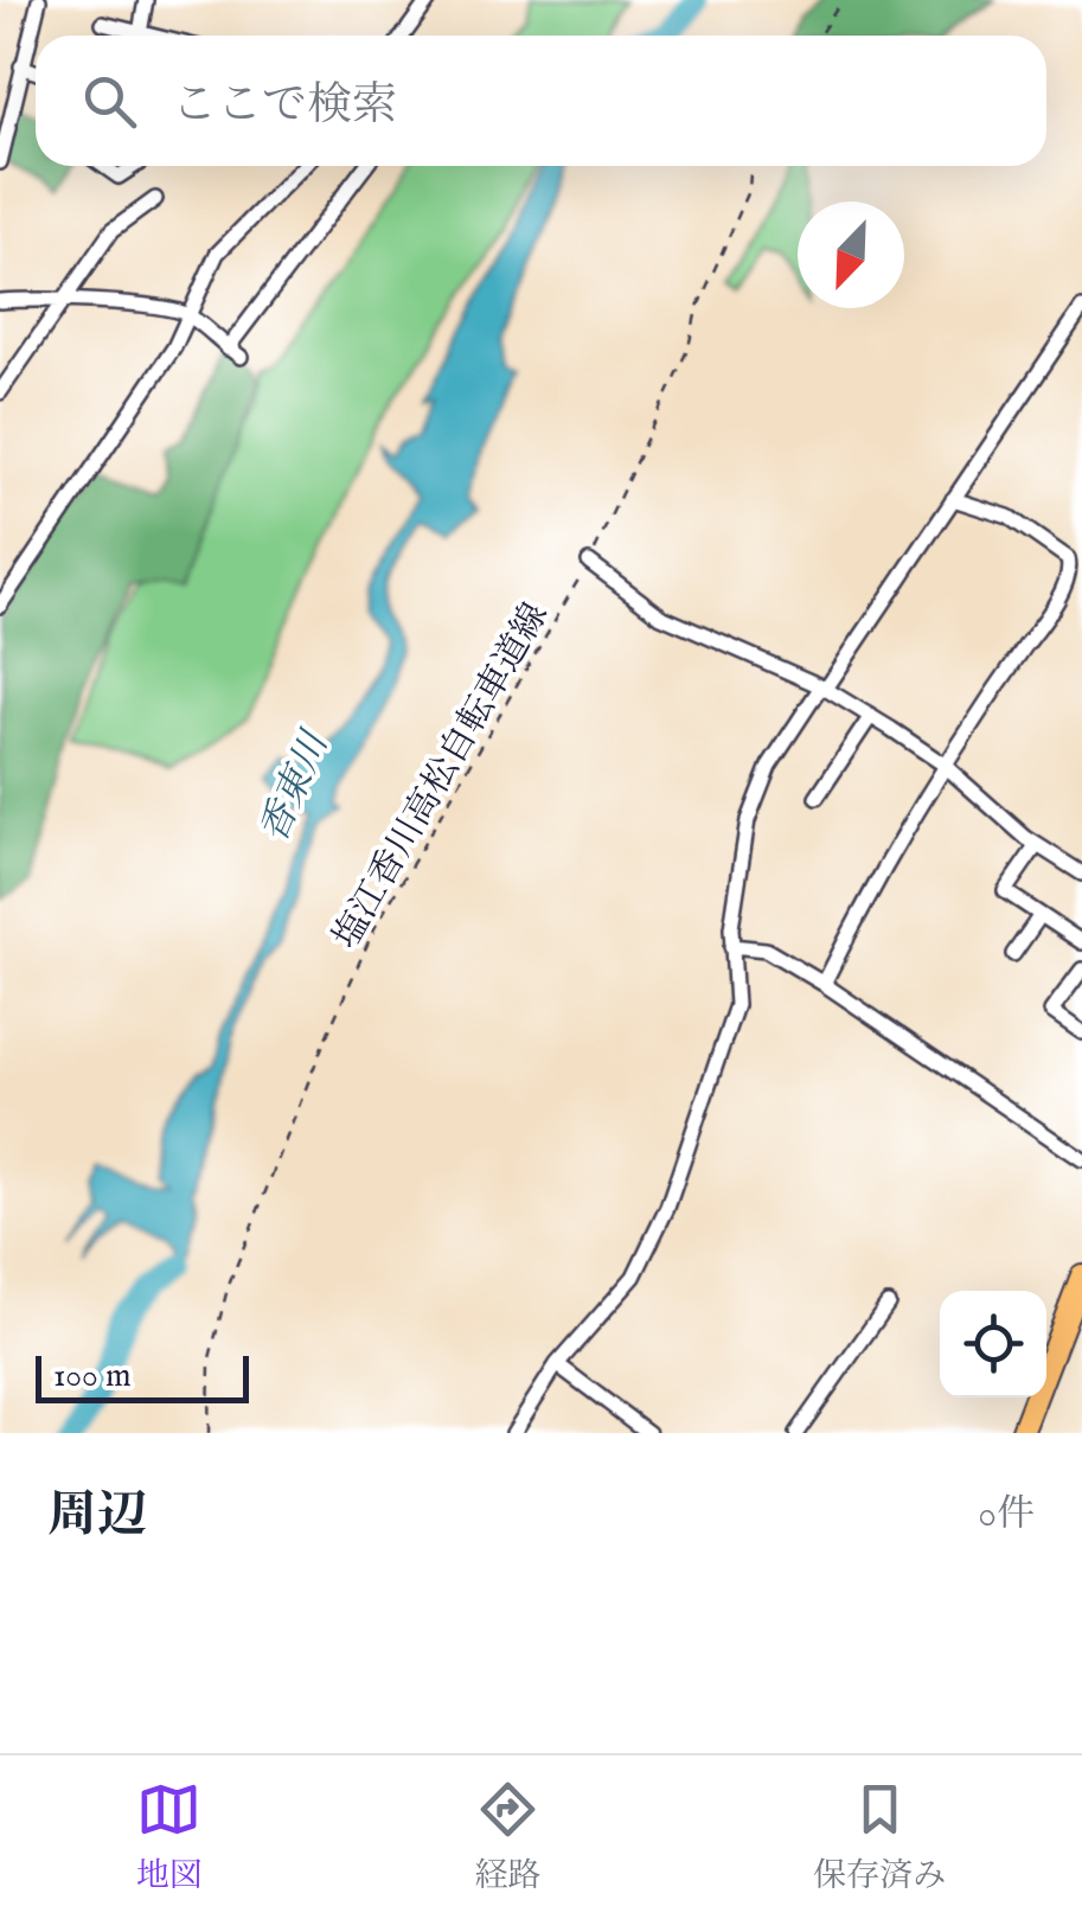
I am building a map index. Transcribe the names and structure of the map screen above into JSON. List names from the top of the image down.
{
  "streets": {
    "path": ["塩江香川高松自転車道線"]
  },
  "water": ["香東川"],
  "scale_bar": "100 m",
  "north": "bottom left",
  "page": {
    "search": "ここで検索",
    "scale": "100 m",
    "heading": ["周辺", "0件"],
    "nav": ["地図", "経路", "保存済み"]
  }
}
